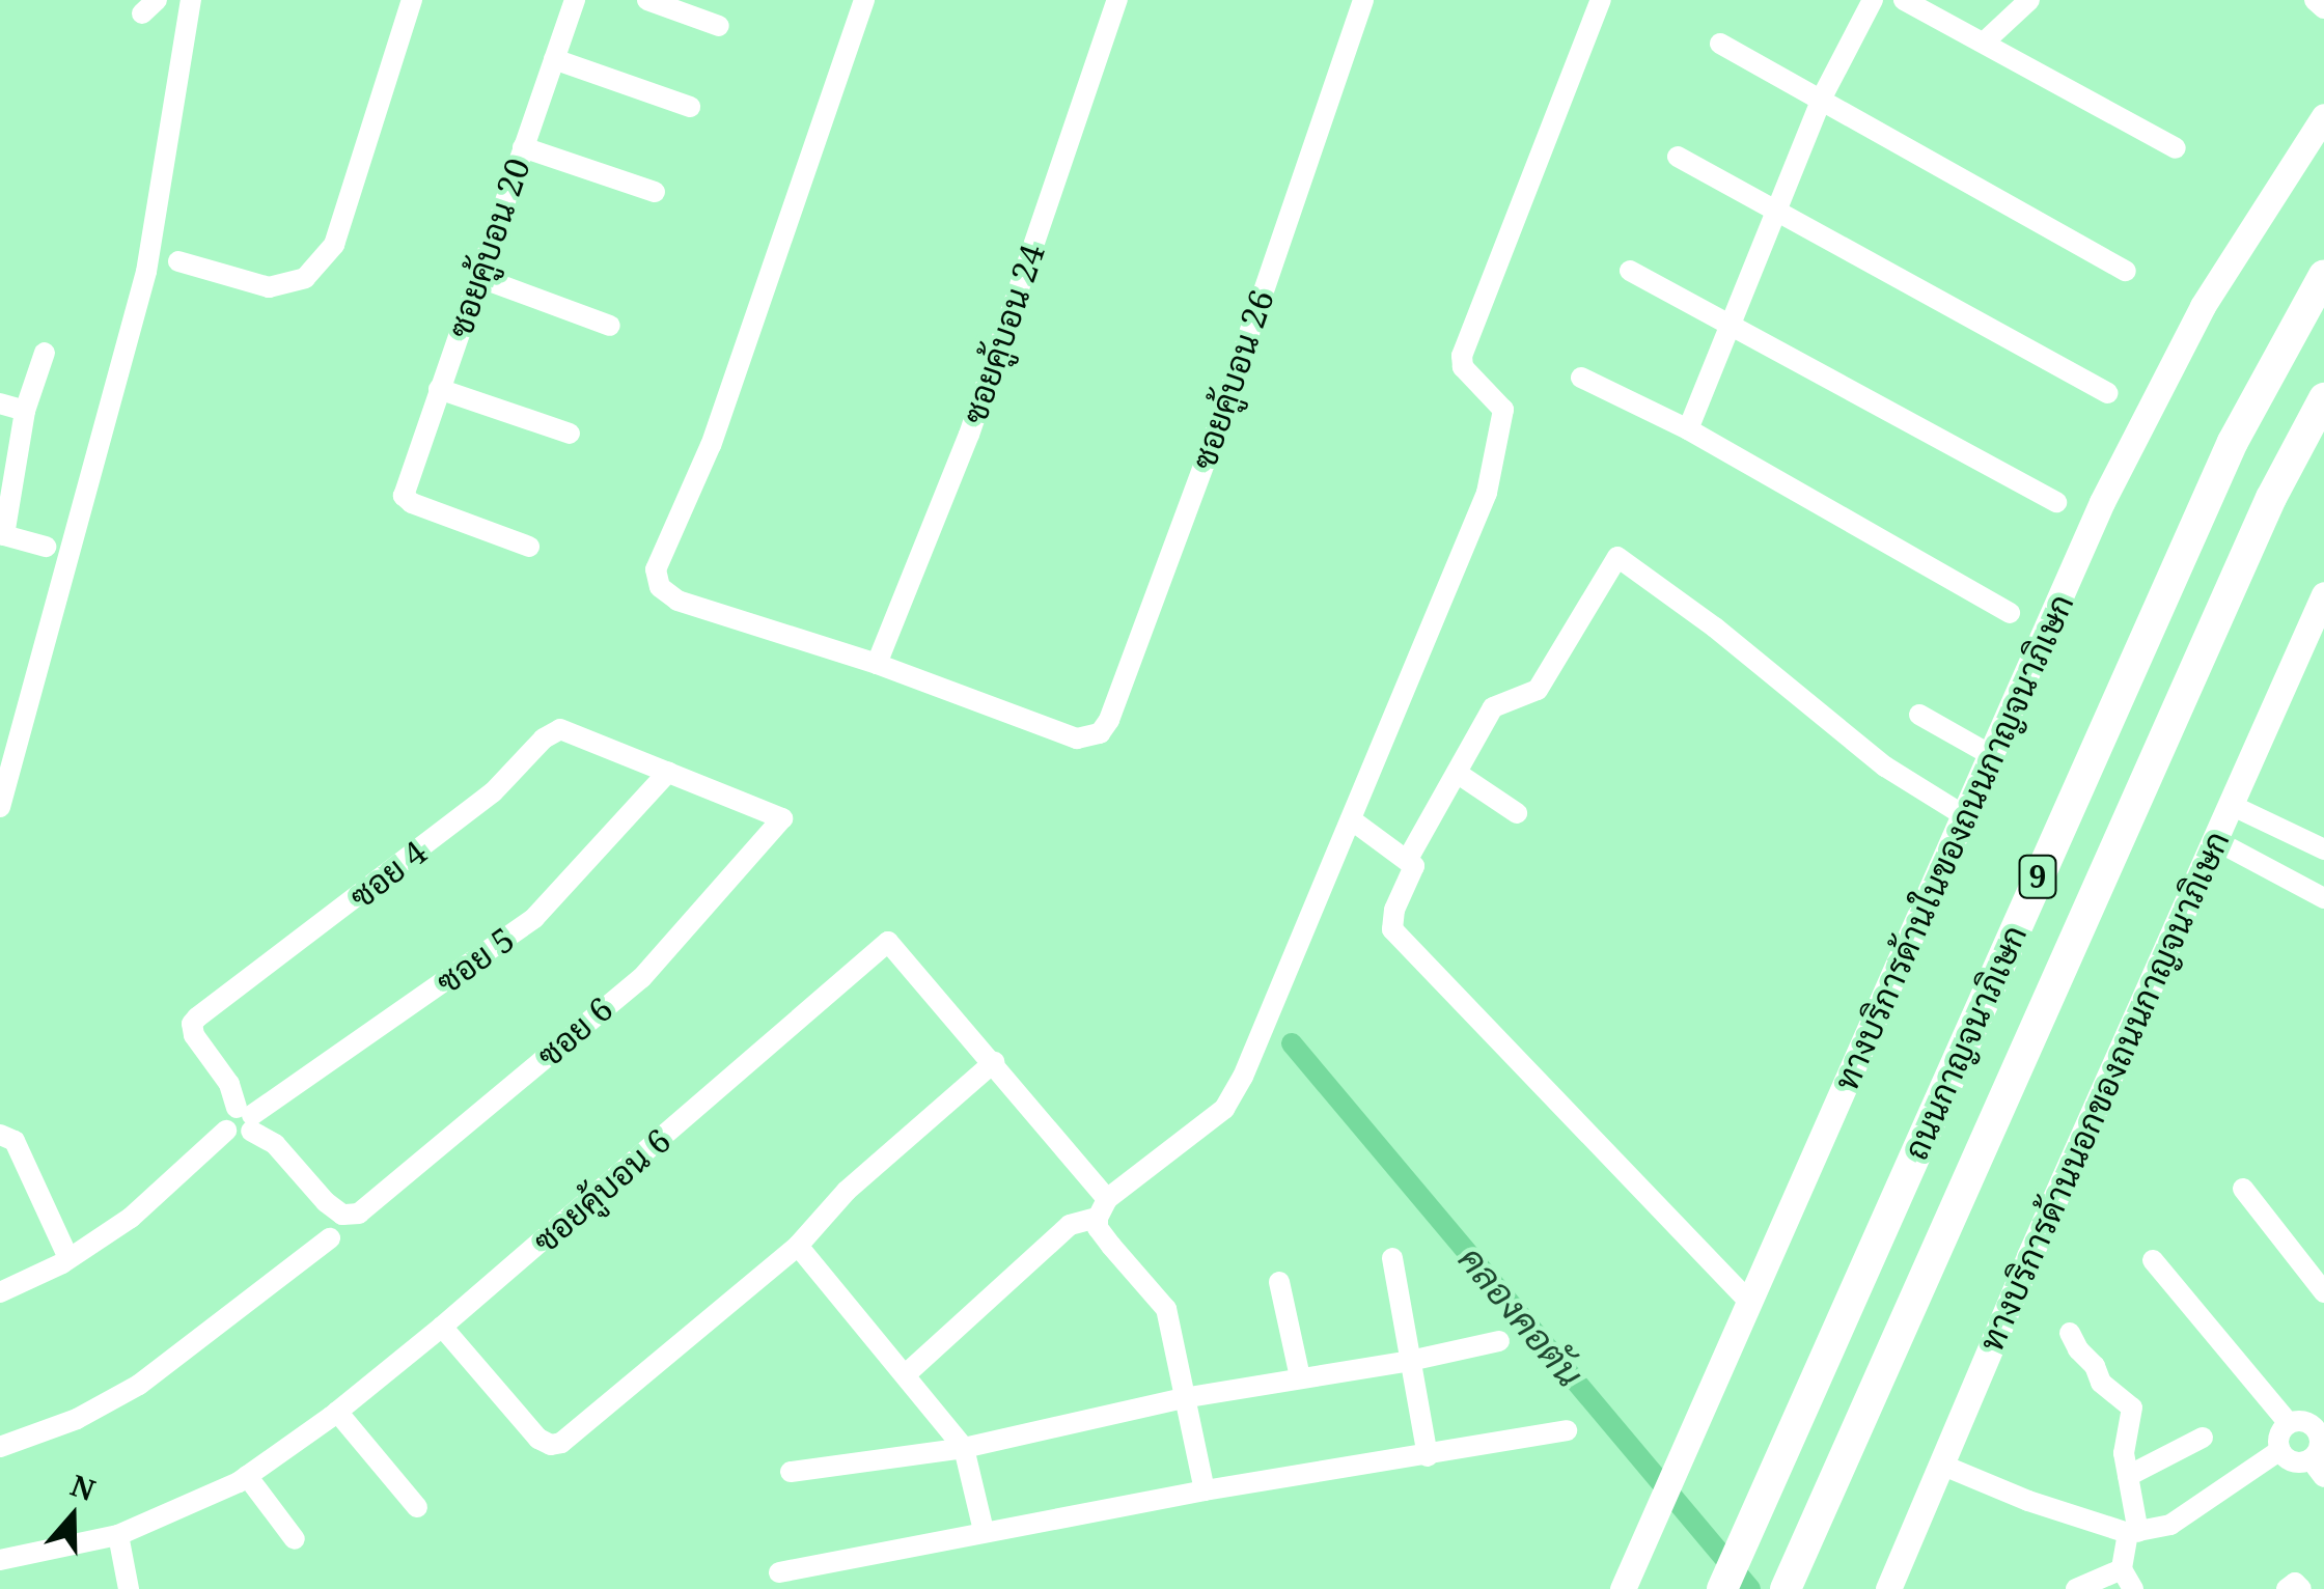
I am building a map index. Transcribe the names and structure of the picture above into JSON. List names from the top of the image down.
{
  "streets": {
    "highway": ["9", "ถนนกาญจนาภิเษก"],
    "main road": ["ทางบริการด้านในของถนนกาญจนาภิเษก", "ทางบริการด้านนอกของถนนกาญจนาภิเษก"],
    "street": [
      "ซอยคู้บอน 20",
      "ซอยคู้บอน 24",
      "ซอยคู้บอน 26",
      "ซอย 4",
      "ซอย 5",
      "ซอย 6",
      "ซอยคู้บอน 6"
    ]
  },
  "crossings": [
    ["ซอยคู้บอน 24", "ซอยคู้บอน 26"],
    ["ซอย 4", "ซอย 5"],
    ["ซอย 4", "ซอย 6"],
    ["ซอย 5", "ซอย 6"]
  ],
  "water": ["คลองคอตัน"],
  "north": "top"
}
